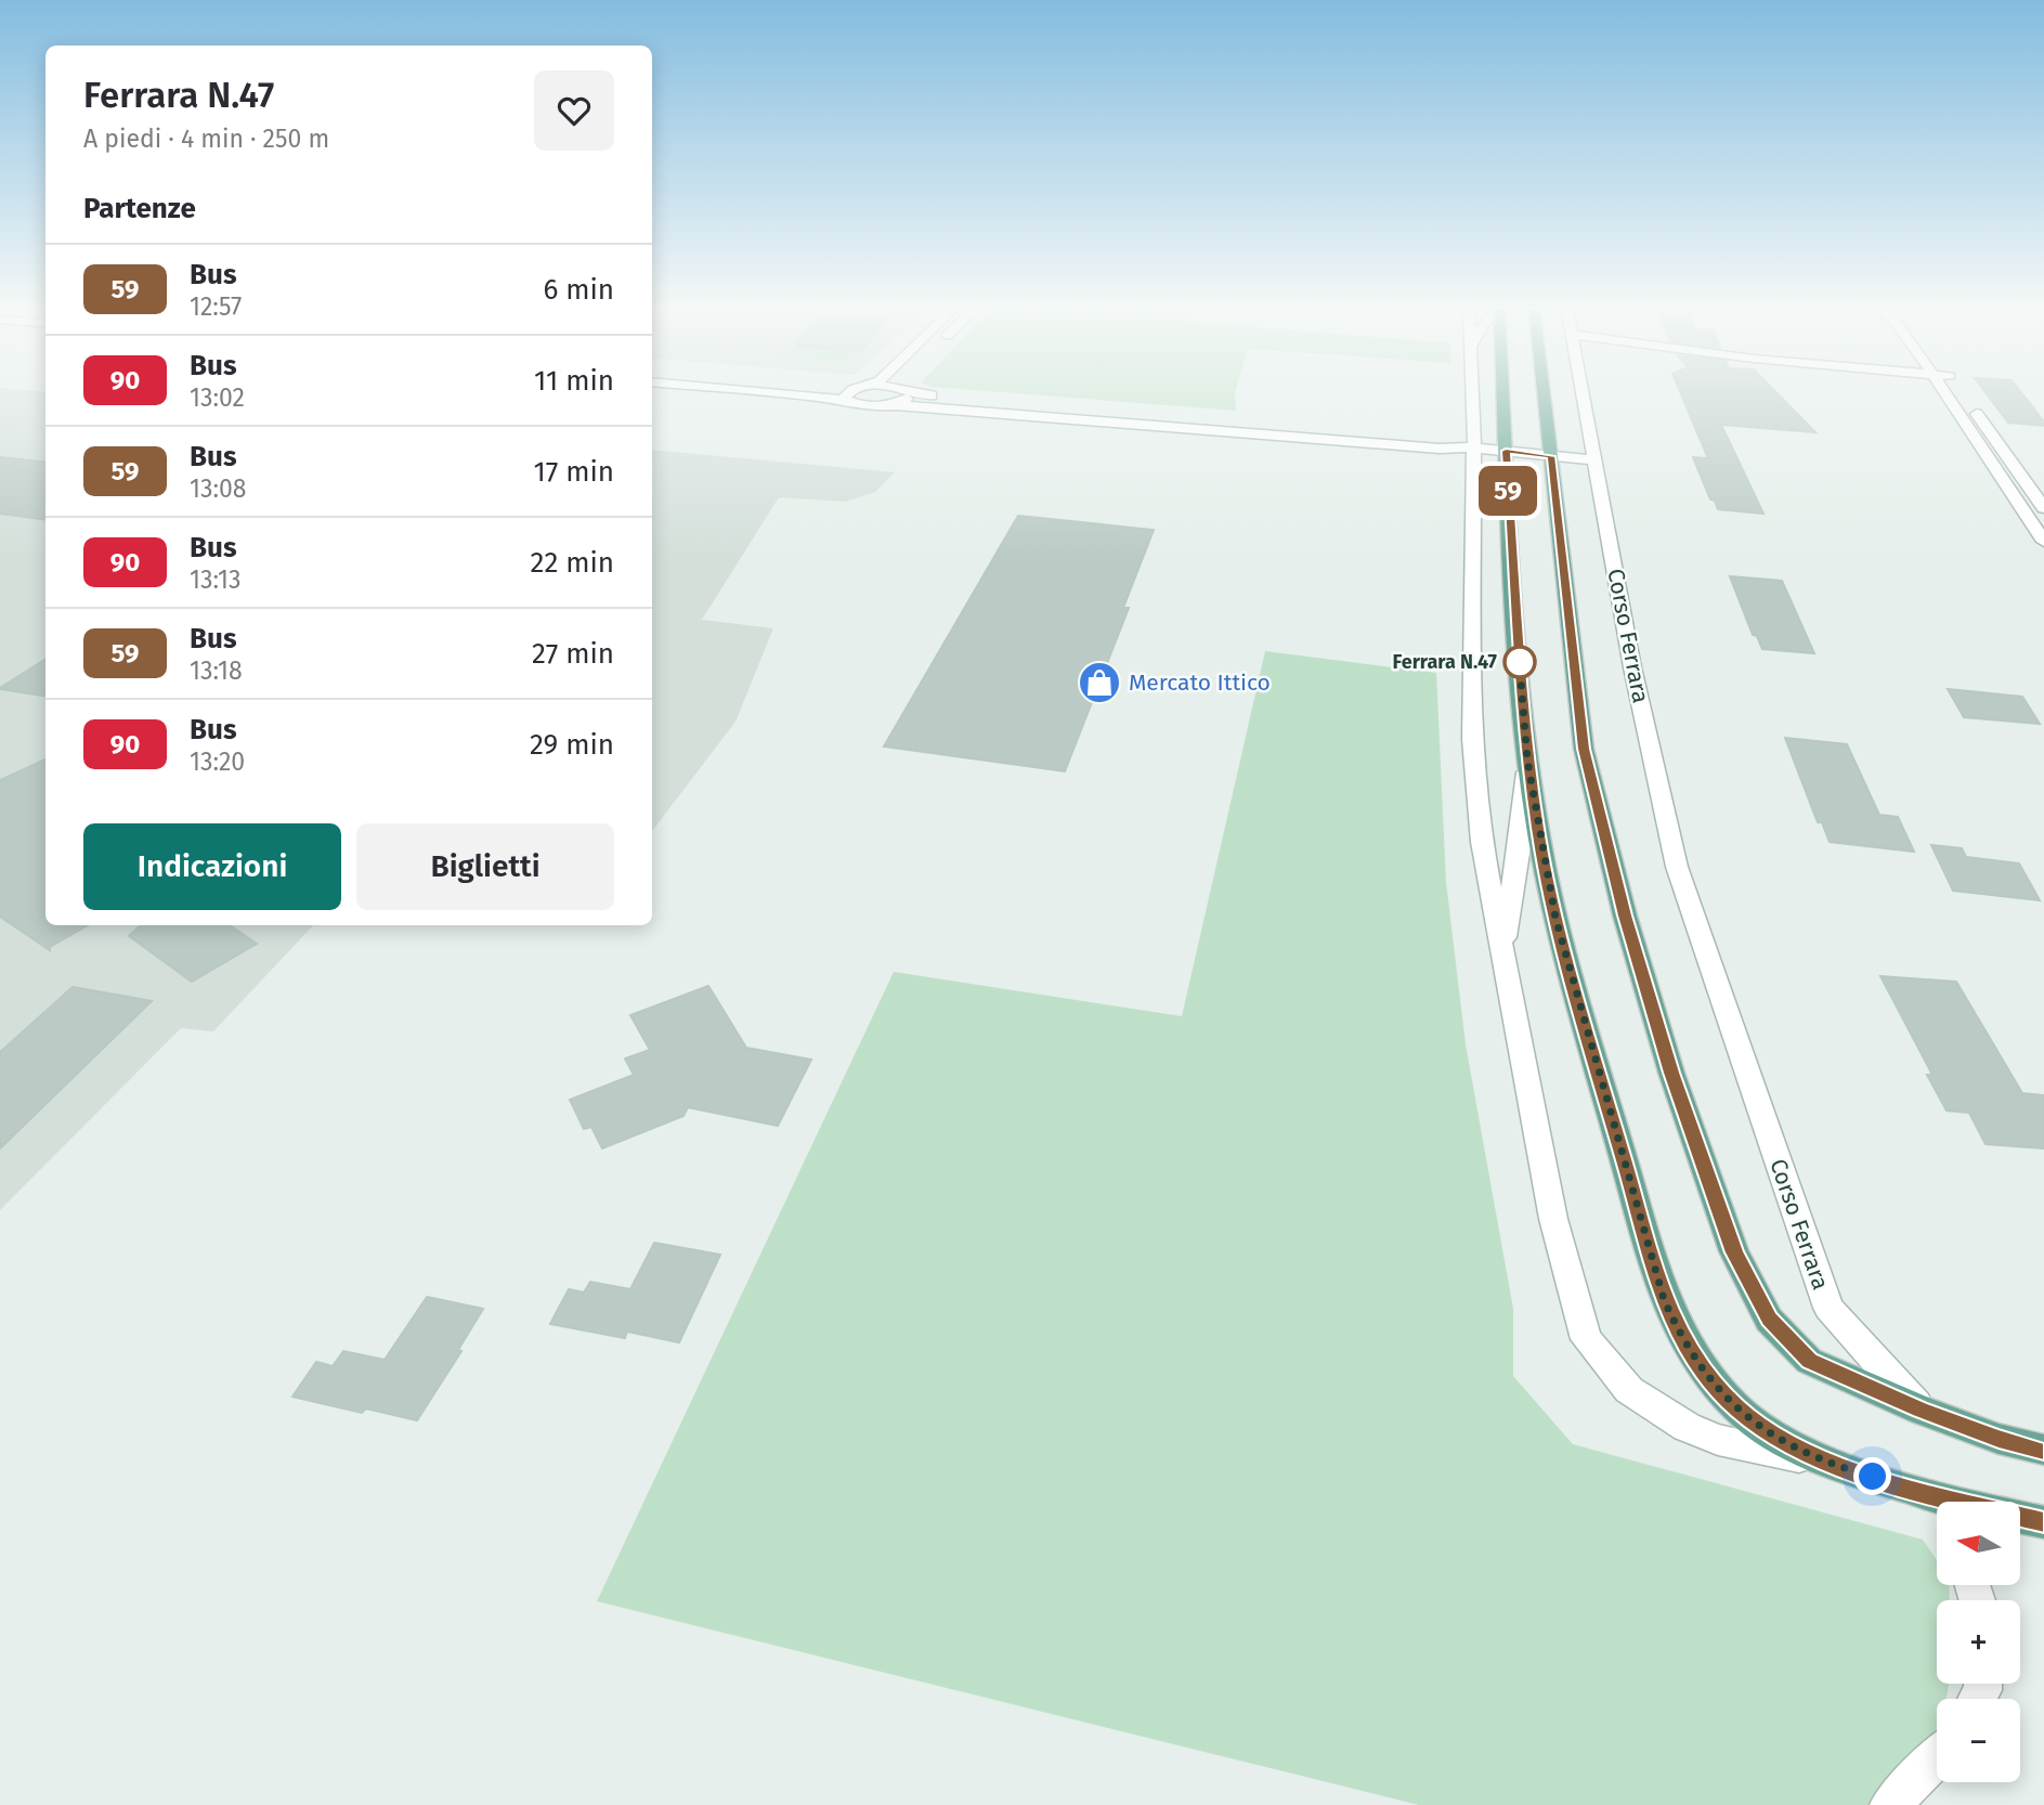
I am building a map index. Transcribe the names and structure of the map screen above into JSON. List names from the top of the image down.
{
  "streets": {
    "street": ["Corso Ferrara"]
  },
  "places": {
    "other": ["Ferrara N.47"],
    "shop": ["Mercato Ittico"]
  },
  "lines": ["bus line 59"],
  "north": "left",
  "page": {
    "on_map": "59",
    "heading": [
      ["Ferrara N.47", "A piedi · 4 min · 250 m"],
      "Partenze"
    ],
    "list": [
      {
        "mark": "59",
        "name": "Bus",
        "note": "12:57",
        "value": "6 min"
      },
      {
        "mark": "90",
        "name": "Bus",
        "note": "13:02",
        "value": "11 min"
      },
      {
        "mark": "59",
        "name": "Bus",
        "note": "13:08",
        "value": "17 min"
      },
      {
        "mark": "90",
        "name": "Bus",
        "note": "13:13",
        "value": "22 min"
      },
      {
        "mark": "59",
        "name": "Bus",
        "note": "13:18",
        "value": "27 min"
      },
      {
        "mark": "90",
        "name": "Bus",
        "note": "13:20",
        "value": "29 min"
      }
    ],
    "buttons": ["Indicazioni", "Biglietti"],
    "map_buttons": ["+", "−"]
  }
}
